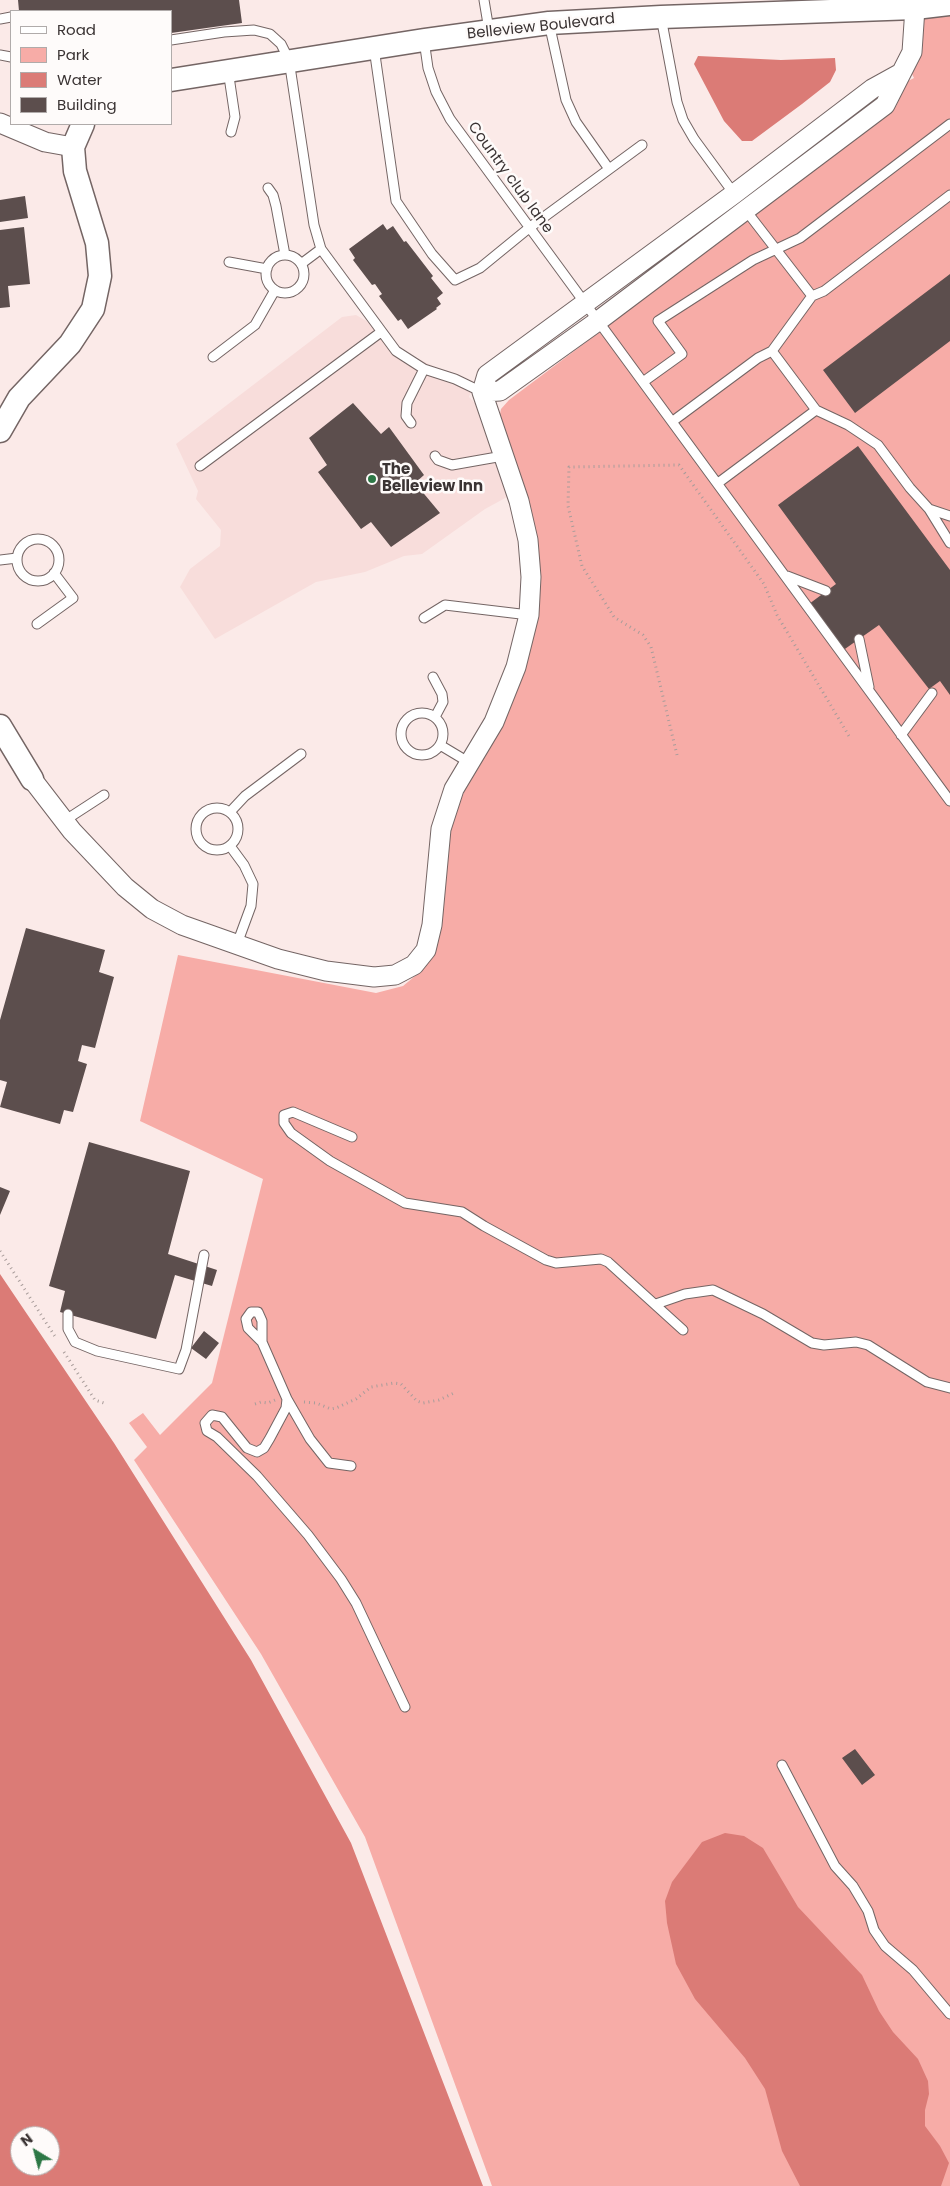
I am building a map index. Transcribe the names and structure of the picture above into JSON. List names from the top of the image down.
{
  "streets": {
    "street": ["Belleview Boulevard"],
    "lane": ["Country club lane"]
  },
  "crossings": [
    ["Belleview Boulevard", "Country club lane"]
  ],
  "places": ["The Belleview Inn"],
  "legend": [
    "Road",
    "Park",
    "Water",
    "Building"
  ],
  "north": "top left"
}
